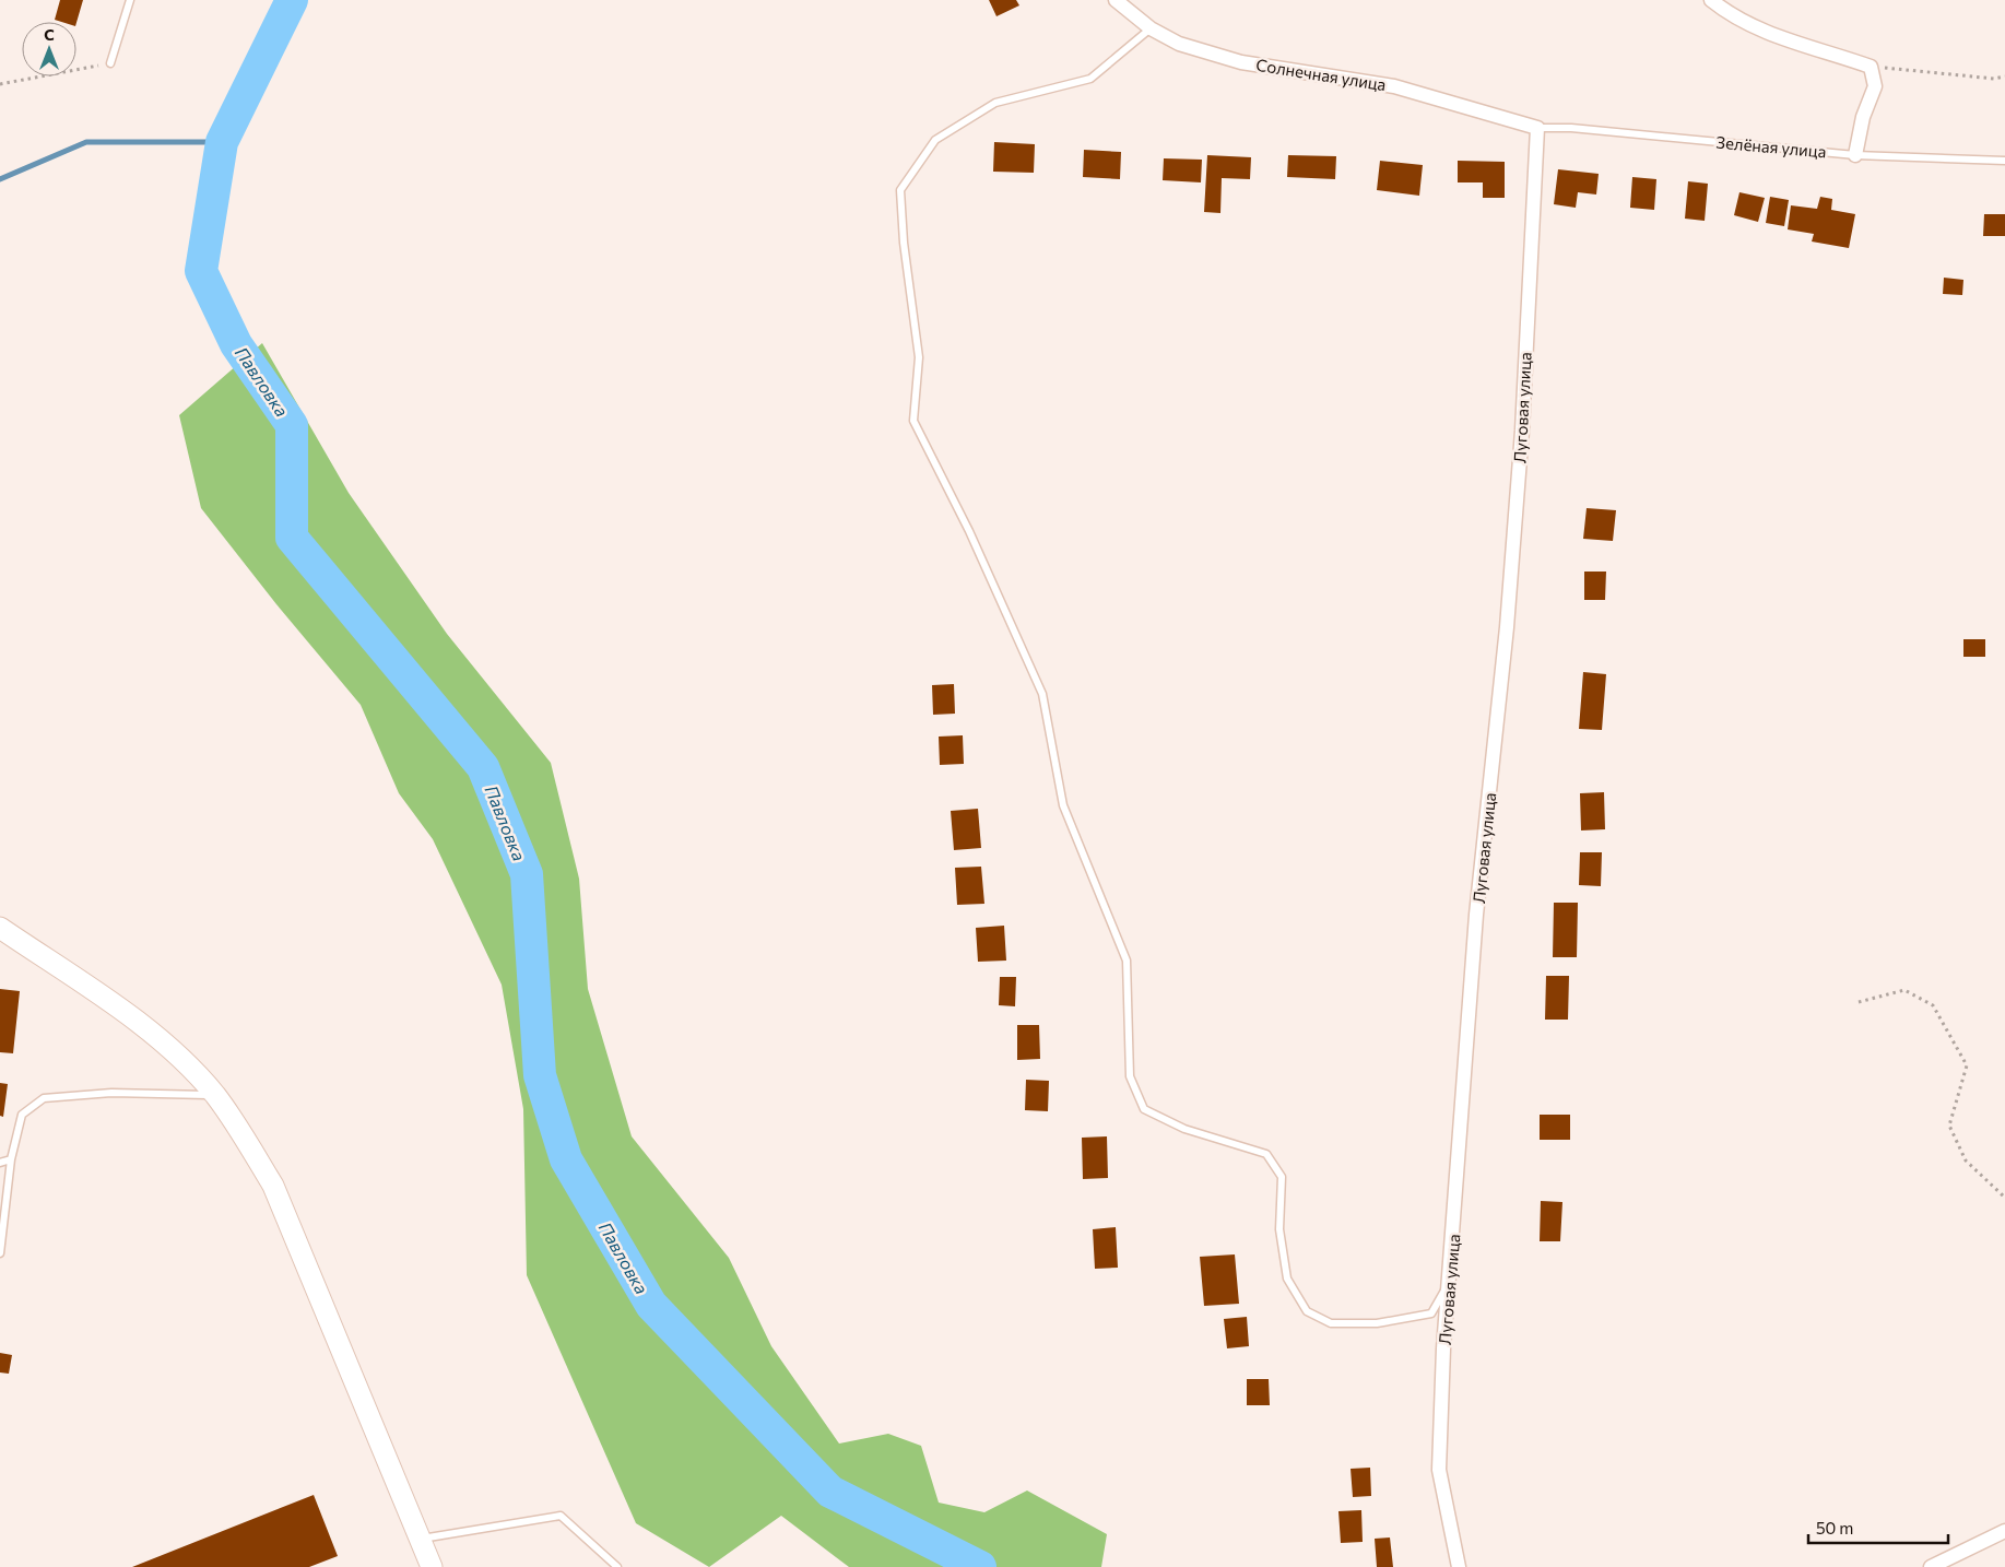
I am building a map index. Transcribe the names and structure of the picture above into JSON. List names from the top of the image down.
{
  "streets": {
    "street": ["Солнечная улица", "Луговая улица"],
    "lane": ["Зелёная улица"]
  },
  "crossings": [
    ["Солнечная улица", "Зелёная улица"],
    ["Солнечная улица", "Луговая улица"],
    ["Зелёная улица", "Луговая улица"]
  ],
  "water": ["Павловка"],
  "scale_bar": "50 m",
  "north": "top"
}
